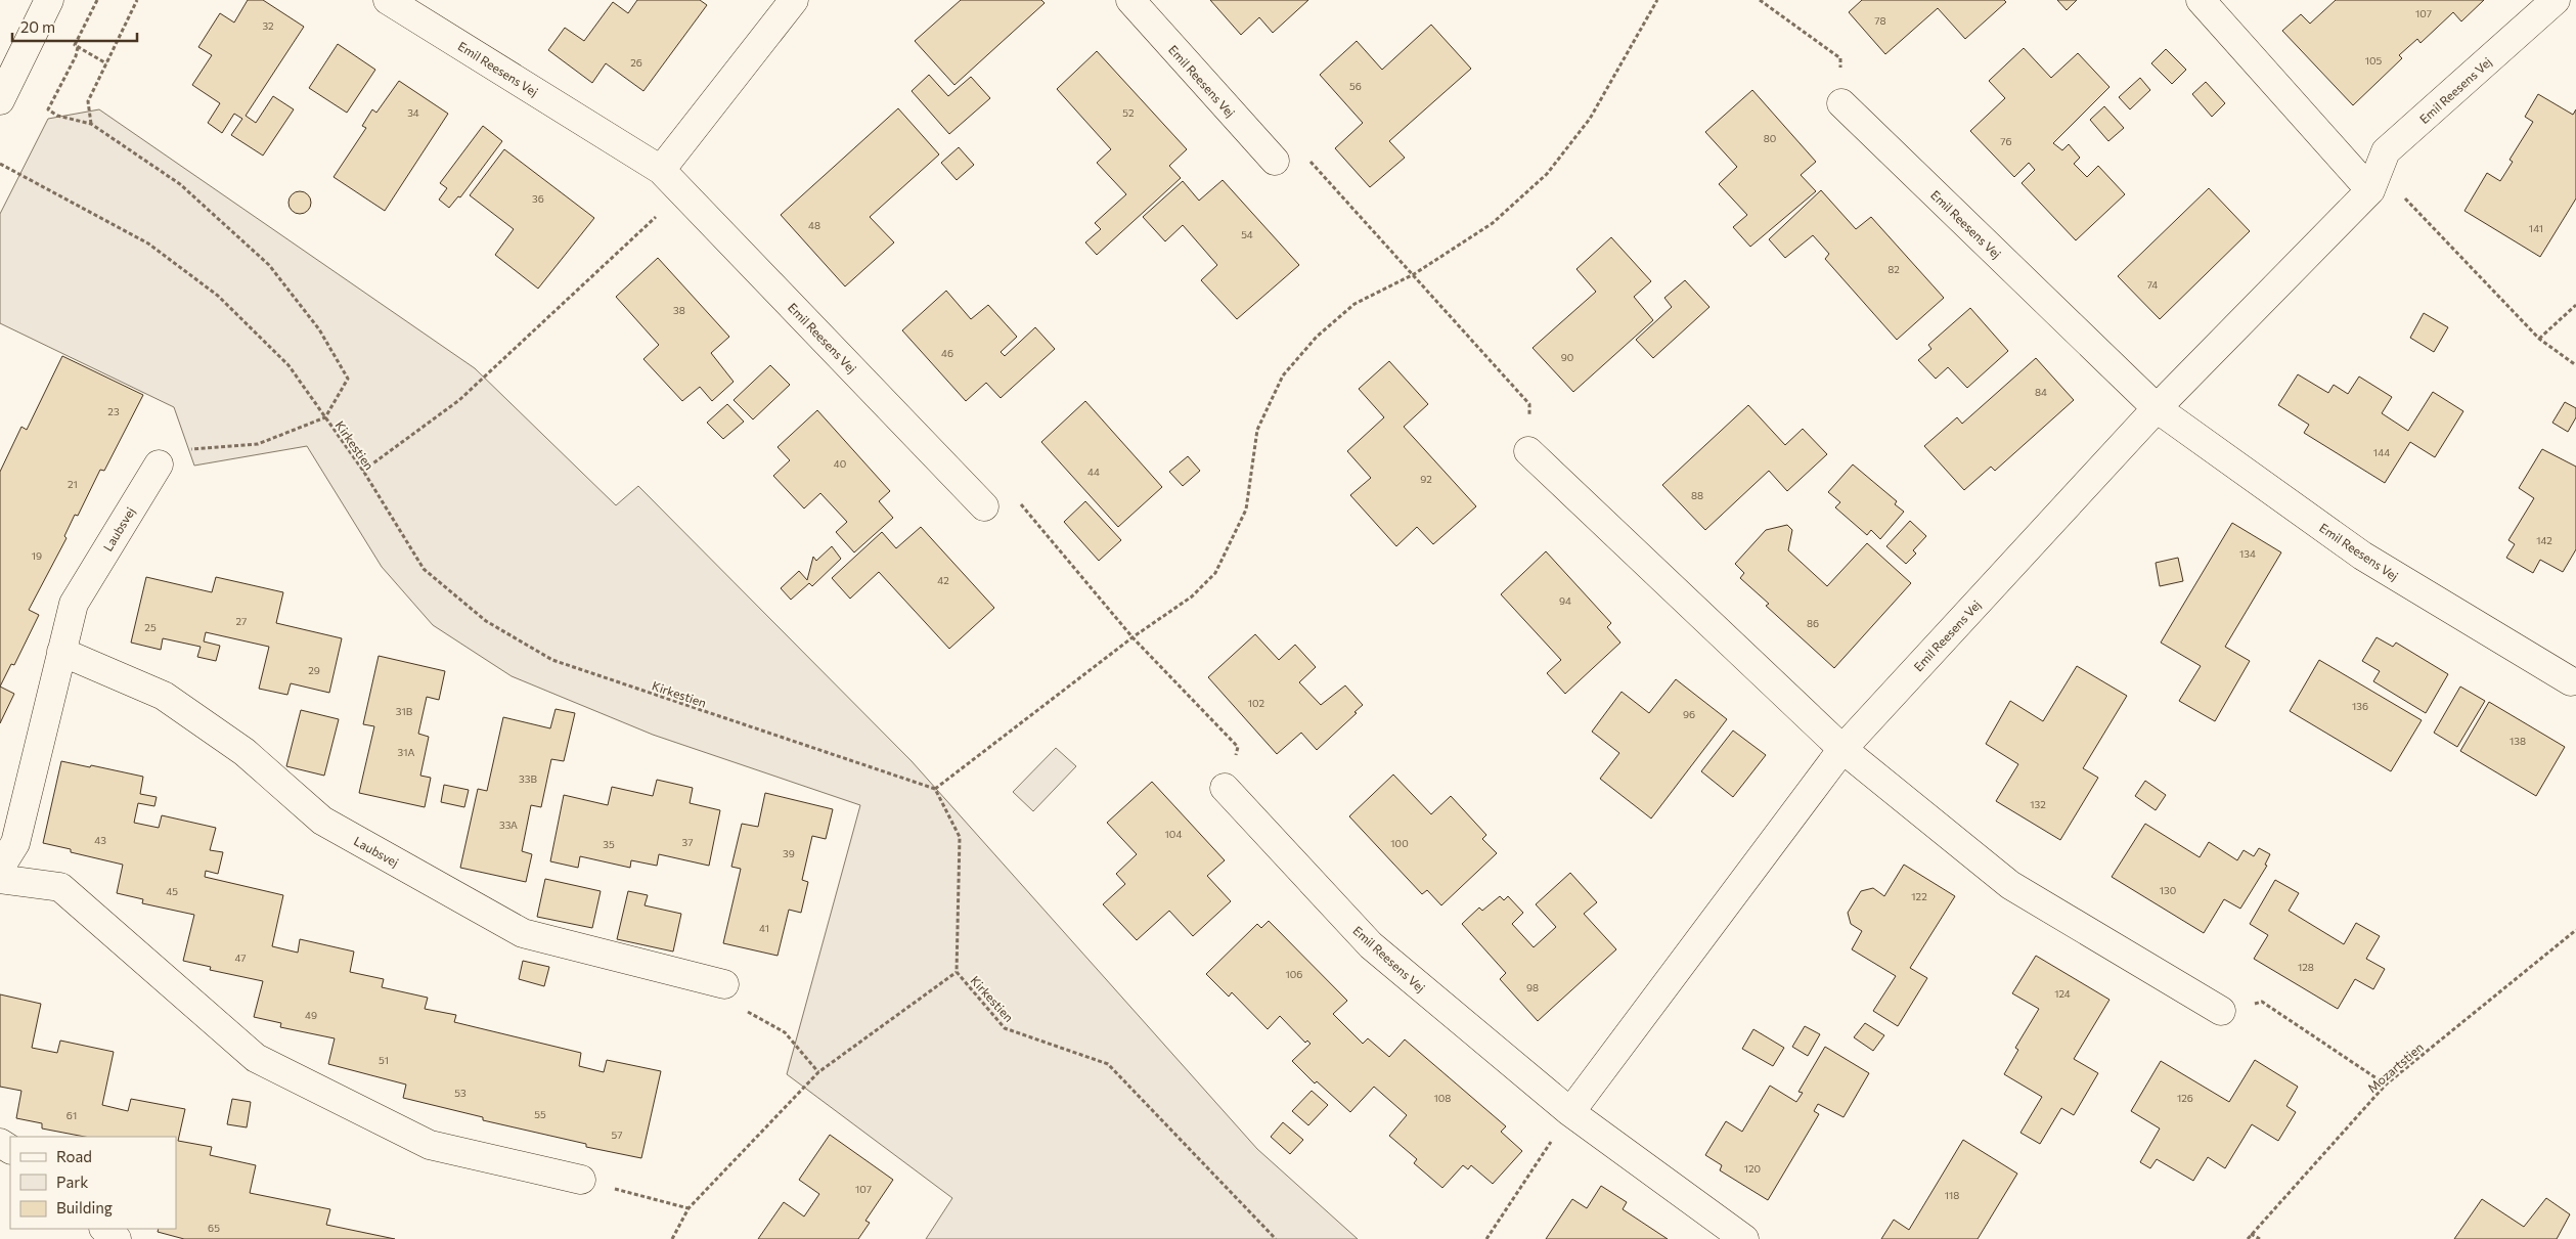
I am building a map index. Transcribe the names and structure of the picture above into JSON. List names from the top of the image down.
{
  "streets": {
    "street": ["Emil Reesens Vej", "Laubsvej"],
    "path": ["Kirkestien", "Mozartstien"]
  },
  "house_numbers": [
    "107",
    "78",
    "32",
    "105",
    "26",
    "56",
    "34",
    "52",
    "80",
    "76",
    "36",
    "48",
    "141",
    "54",
    "82",
    "74",
    "38",
    "46",
    "90",
    "84",
    "23",
    "144",
    "40",
    "44",
    "92",
    "21",
    "88",
    "142",
    "134",
    "19",
    "42",
    "94",
    "27",
    "86",
    "25",
    "29",
    "102",
    "136",
    "31B",
    "96",
    "138",
    "31A",
    "33B",
    "132",
    "33A",
    "104",
    "43",
    "37",
    "100",
    "35",
    "39",
    "130",
    "45",
    "122",
    "41",
    "47",
    "128",
    "106",
    "98",
    "124",
    "49",
    "51",
    "53",
    "108",
    "126",
    "55",
    "61",
    "57",
    "120",
    "107",
    "118",
    "65"
  ],
  "legend": ["Road", "Park", "Building"],
  "scale_bar": "20 m"
}
